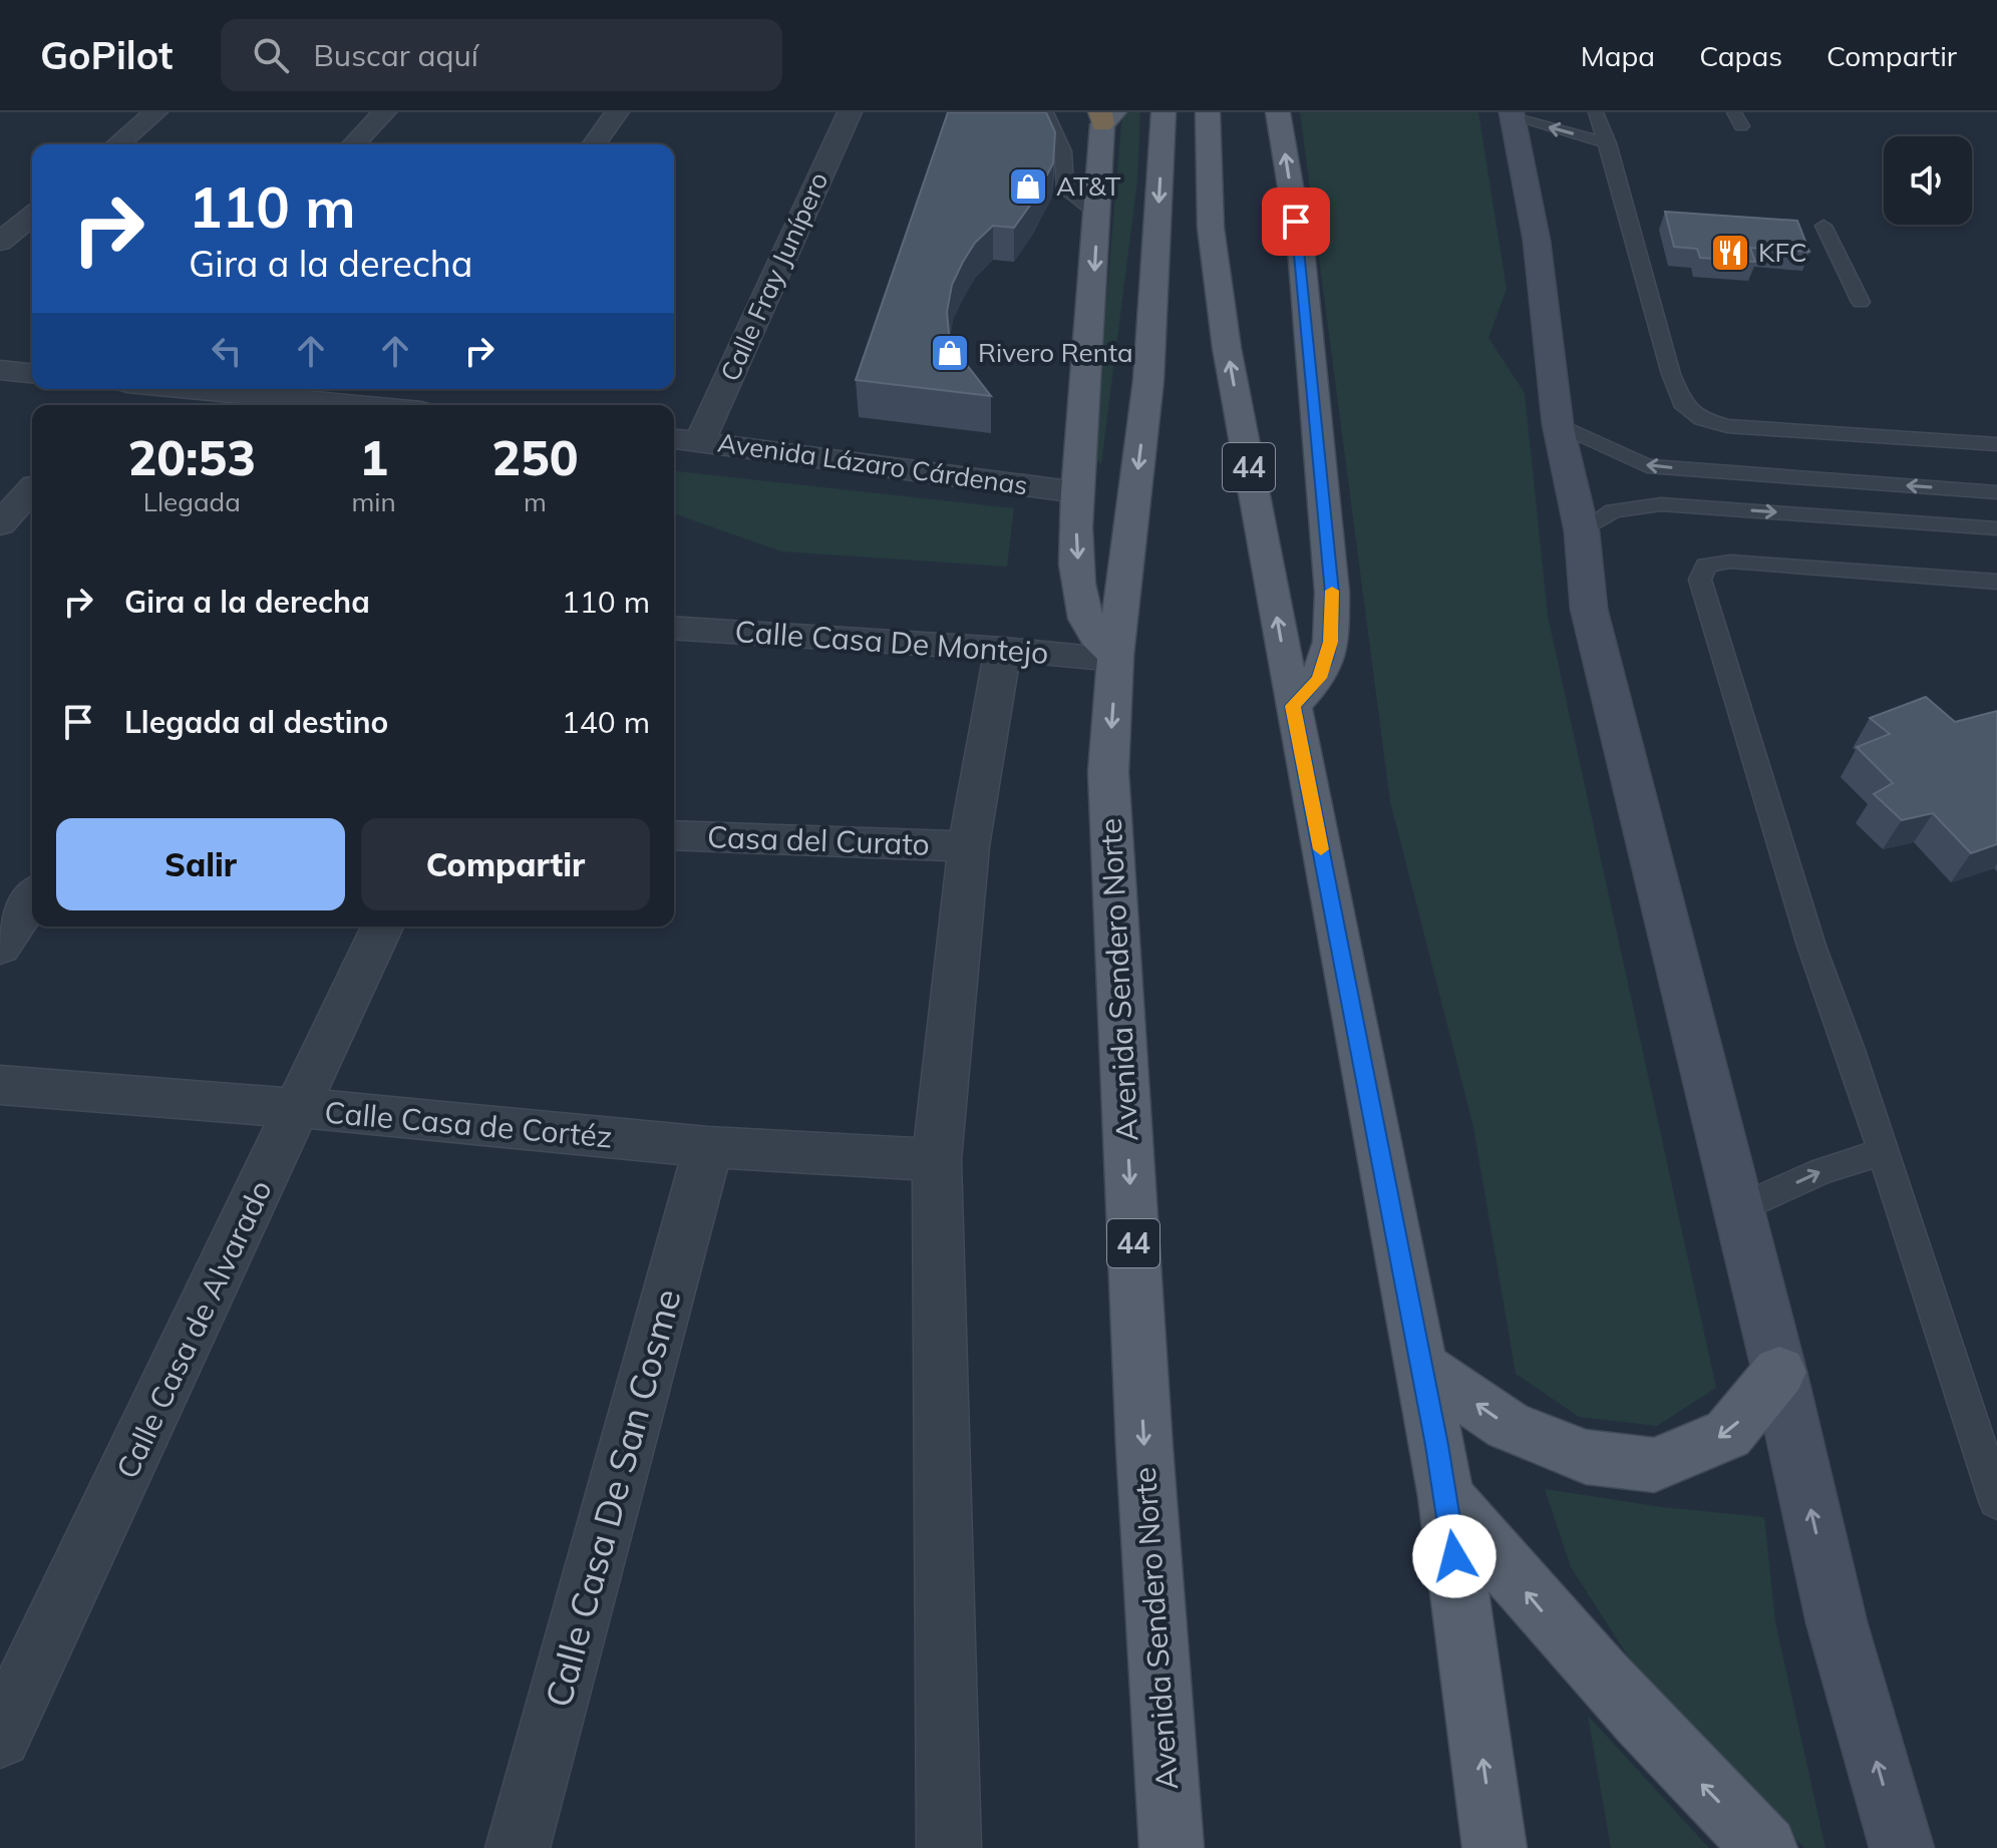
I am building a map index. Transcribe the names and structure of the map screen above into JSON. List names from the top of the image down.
{
  "streets": {
    "main road": ["44", "Avenida Sendero Norte"],
    "street": [
      "Calle Fray Junípero",
      "Avenida Lázaro Cárdenas",
      "Calle Casa De Montejo",
      "Casa del Curato",
      "Calle Casa de Cortéz",
      "Calle Casa de Alvarado",
      "Calle Casa De San Cosme"
    ]
  },
  "crossings": [
    ["Calle Fray Junípero", "Avenida Lázaro Cárdenas"],
    ["Calle Casa De Montejo", "Avenida Sendero Norte"],
    ["Calle Casa de Cortéz", "Calle Casa de Alvarado"],
    ["Calle Casa de Cortéz", "Calle Casa De San Cosme"]
  ],
  "places": {
    "shop": ["AT&T", "Rivero Renta"],
    "restaurant": ["KFC"]
  },
  "page": {
    "header": "GoPilot",
    "search": "Buscar aquí",
    "nav": ["Mapa", "Capas", "Compartir"],
    "turn": ["110 m", "Gira a la derecha"],
    "eta": [
      "20:53",
      "Llegada",
      "1",
      "min",
      "250",
      "m"
    ],
    "list": [
      {
        "name": "Gira a la derecha",
        "value": "110 m"
      },
      {
        "name": "Llegada al destino",
        "value": "140 m"
      }
    ],
    "buttons": ["Salir", "Compartir"]
  }
}
